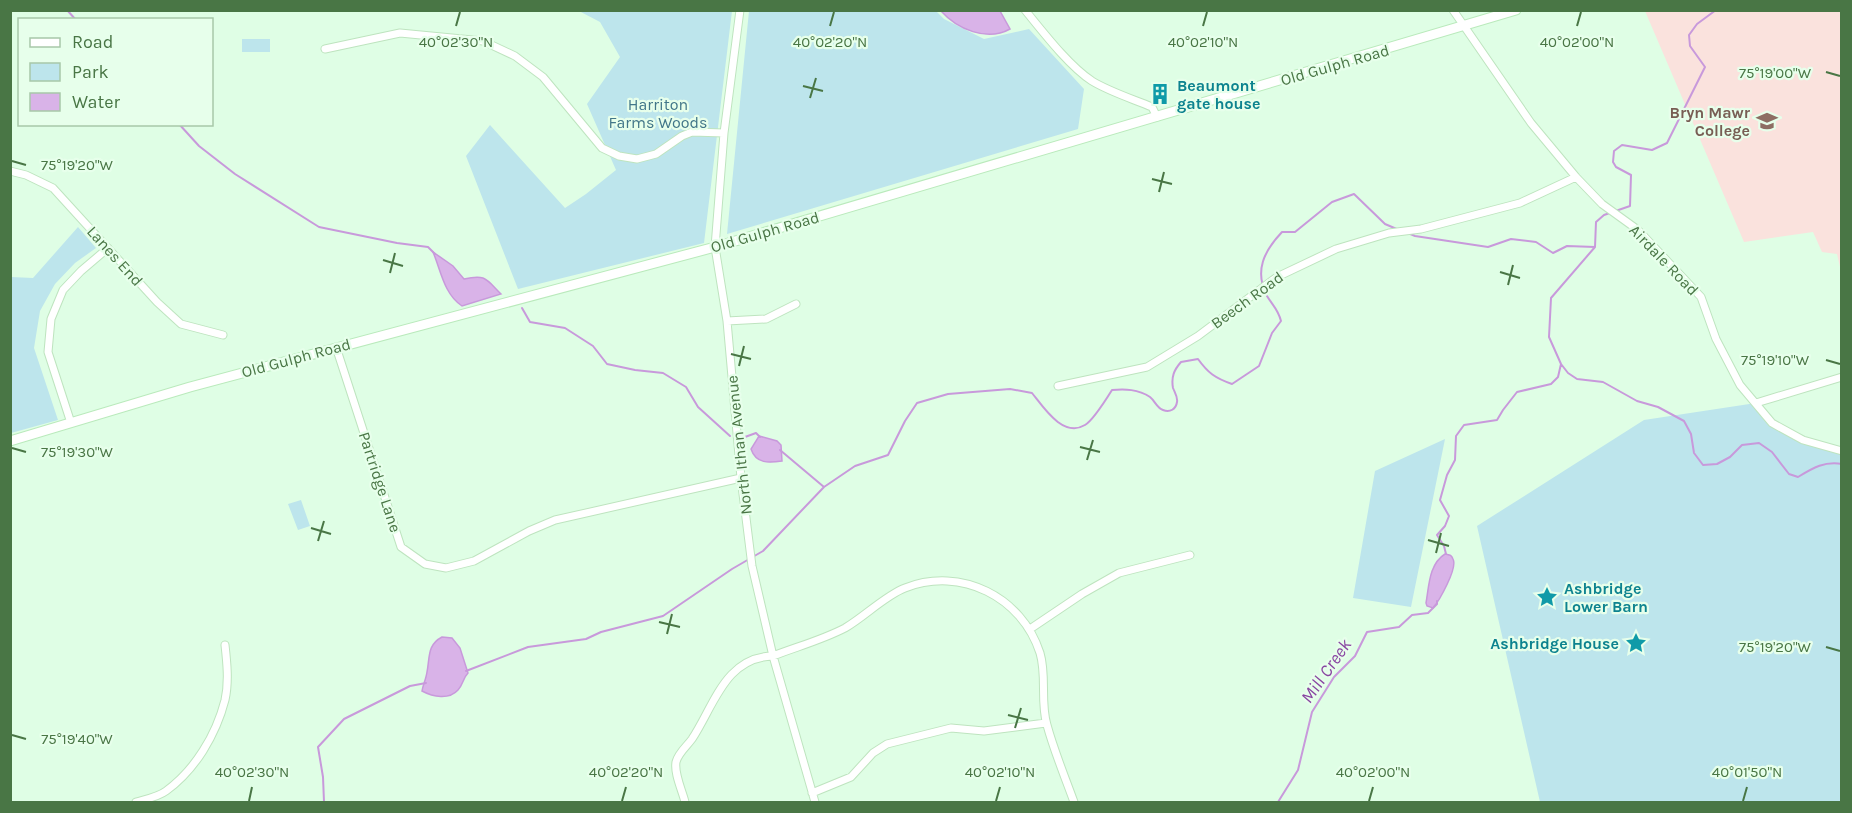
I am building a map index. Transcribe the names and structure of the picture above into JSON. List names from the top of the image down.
{
  "streets": {
    "street": [
      "Old Gulph Road",
      "Lanes End",
      "Airdale Road",
      "Beech Road",
      "North Ithan Avenue",
      "Partridge Lane"
    ]
  },
  "crossings": [
    ["Old Gulph Road", "Airdale Road"],
    ["Old Gulph Road", "North Ithan Avenue"],
    ["Old Gulph Road", "Partridge Lane"],
    ["Airdale Road", "Beech Road"],
    ["North Ithan Avenue", "Partridge Lane"]
  ],
  "water": ["Mill Creek"],
  "parks": ["Harriton Farms Woods"],
  "places": {
    "building": ["Beaumont gate house"],
    "school or university": ["Bryn Mawr College"],
    "place": ["Ashbridge Lower Barn", "Ashbridge House"]
  },
  "legend": ["Road", "Park", "Water"],
  "coordinates": [
    "40°02'30\"N",
    "40°02'20\"N",
    "40°02'10\"N",
    "40°02'00\"N",
    "75°19'00\"W",
    "75°19'20\"W",
    "75°19'10\"W",
    "75°19'30\"W",
    "75°19'40\"W",
    "40°01'50\"N"
  ]
}
